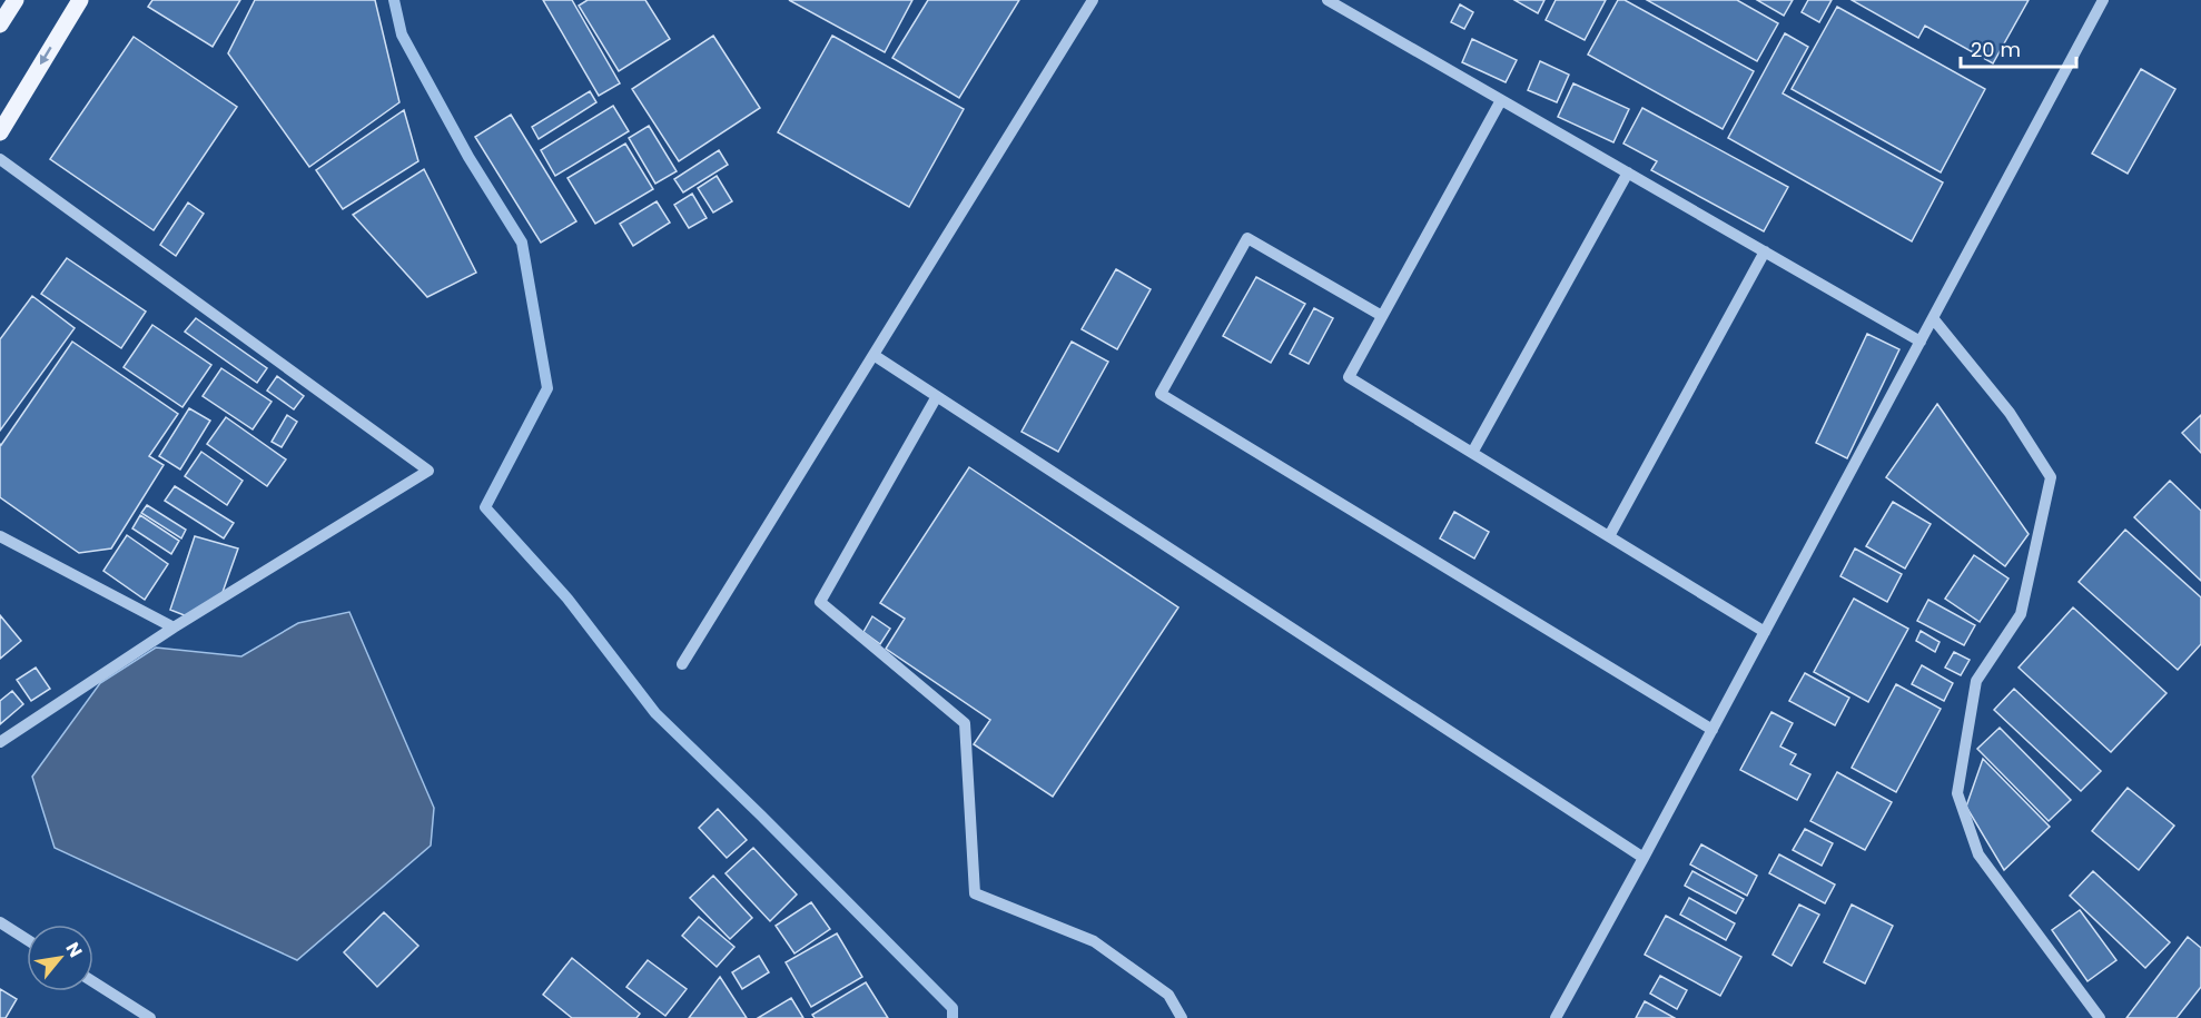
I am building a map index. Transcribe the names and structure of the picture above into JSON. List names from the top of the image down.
{
  "scale_bar": "20 m",
  "north": "top right"
}
